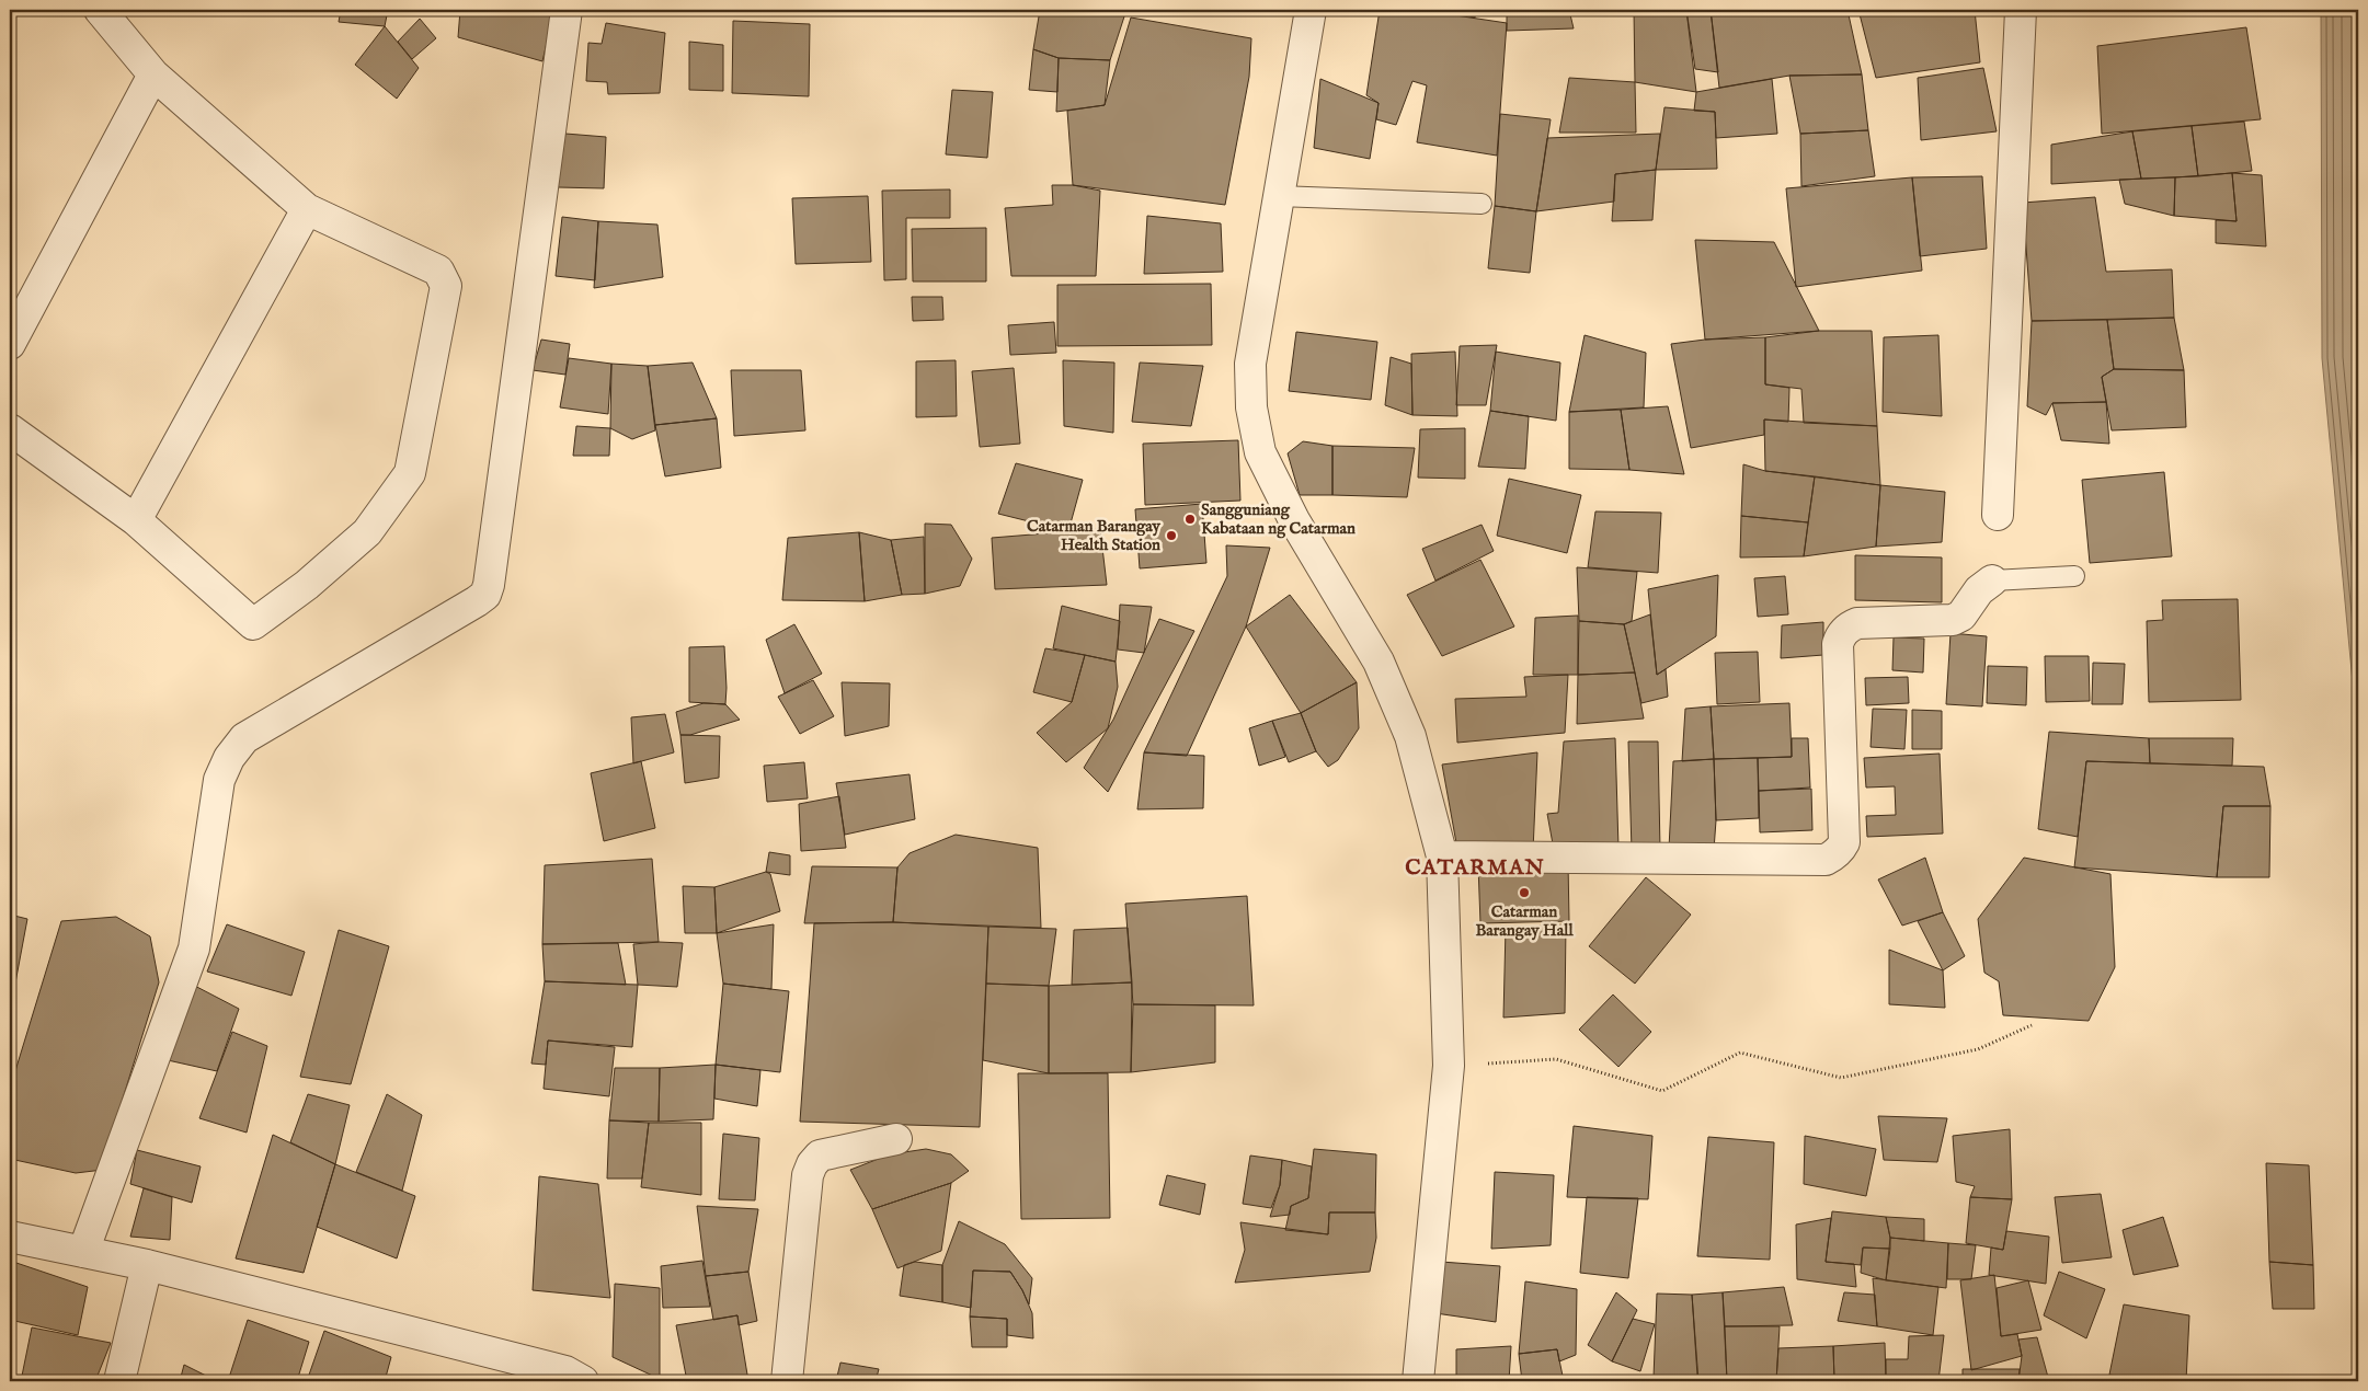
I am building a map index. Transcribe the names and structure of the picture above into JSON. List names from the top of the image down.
{
  "districts": ["CATARMAN"],
  "places": ["Sangguniang Kabataan ng Catarman", "Catarman Barangay Health Station", "Catarman Barangay Hall"]
}
